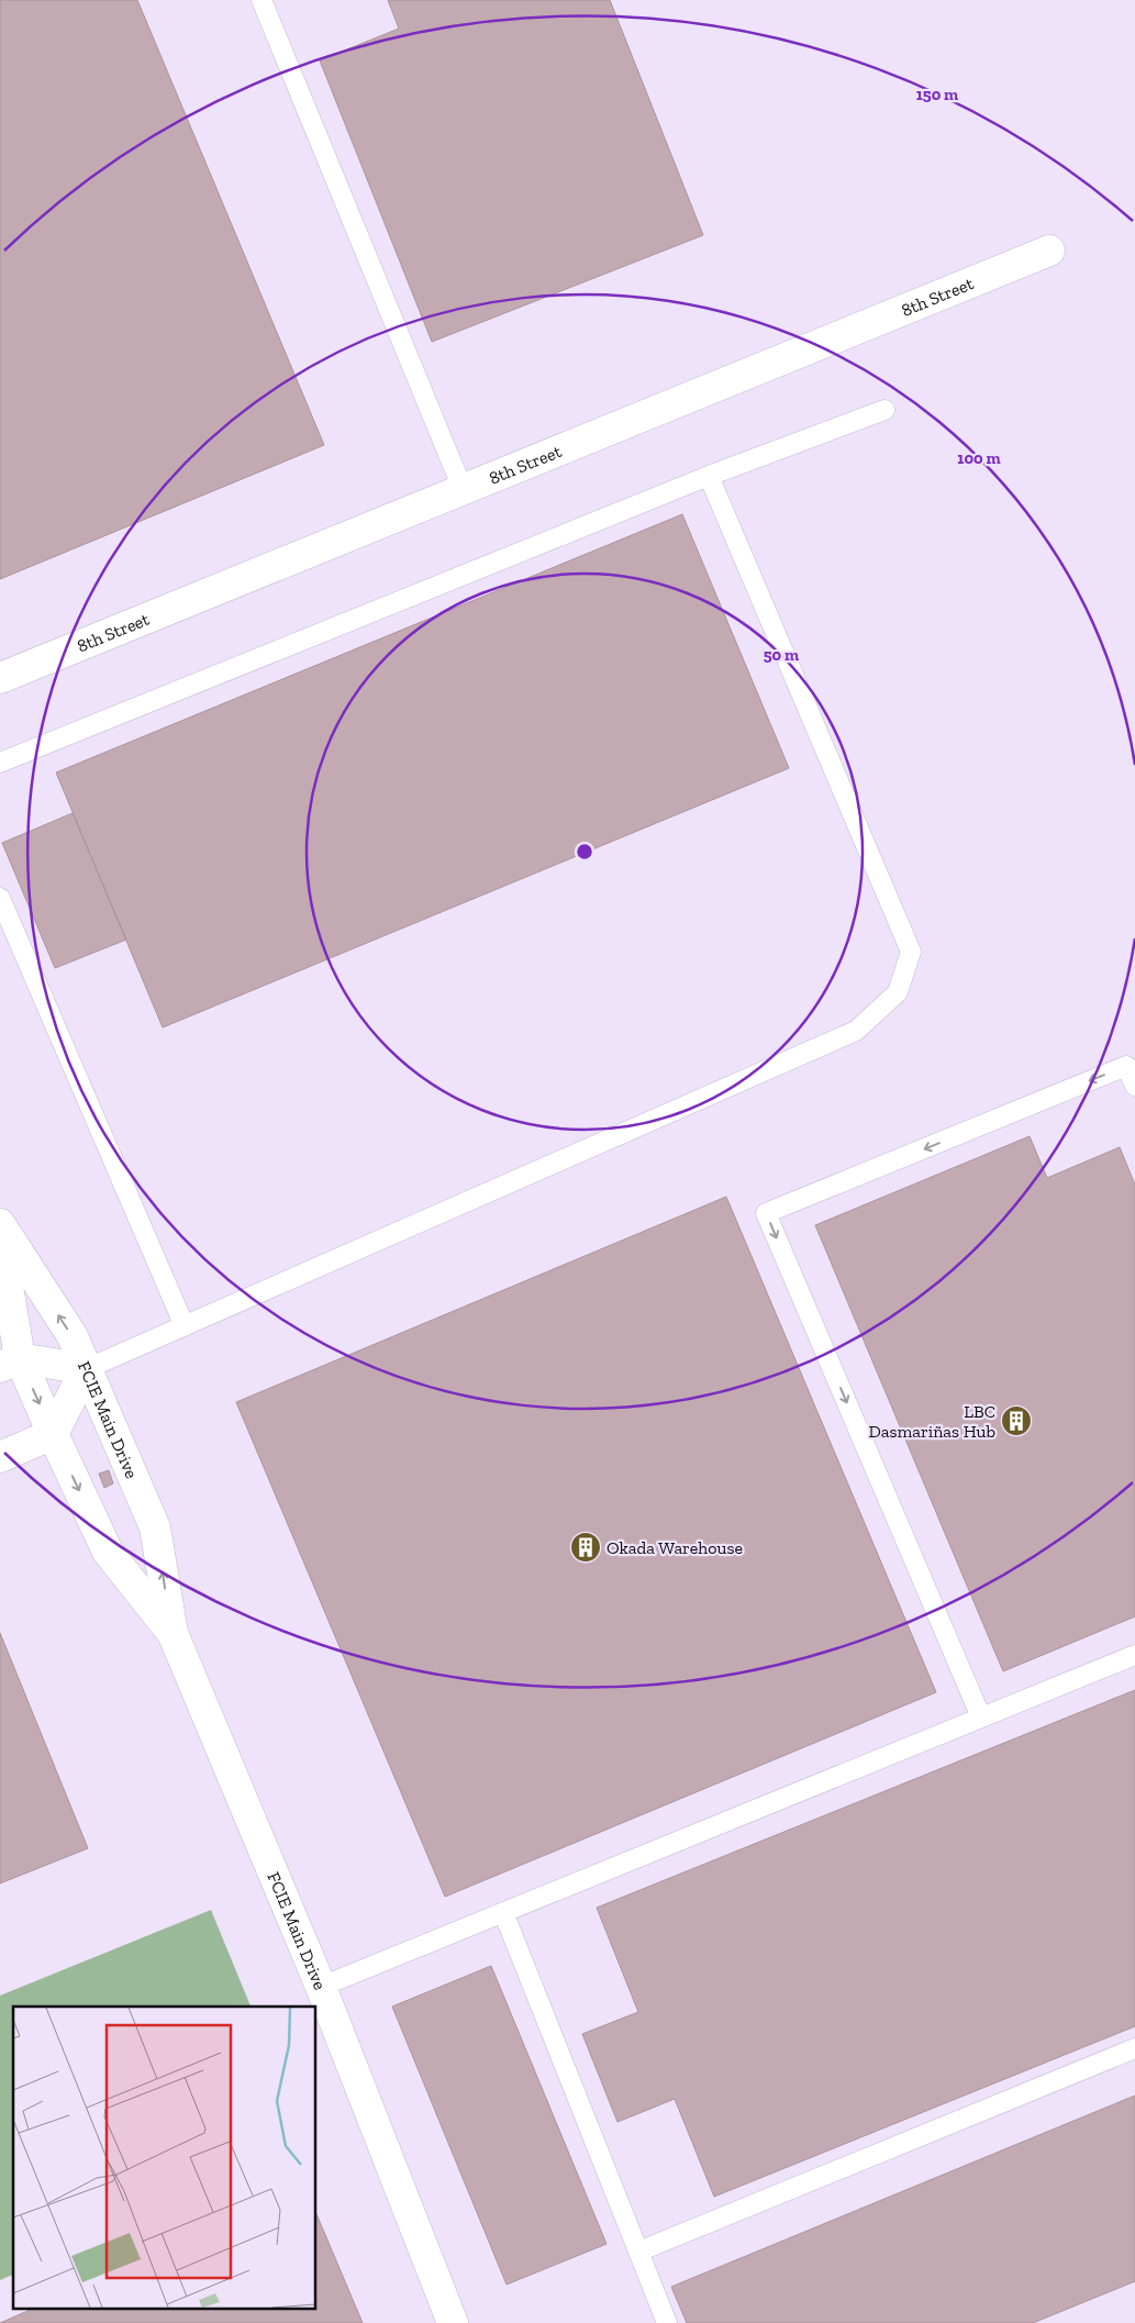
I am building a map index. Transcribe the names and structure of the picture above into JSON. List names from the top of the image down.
{
  "streets": {
    "street": ["8th Street", "FCIE Main Drive"]
  },
  "places": {
    "building": ["LBC Dasmariñas Hub", "Okada Warehouse"]
  },
  "rings": ["150 m", "100 m", "50 m"]
}
